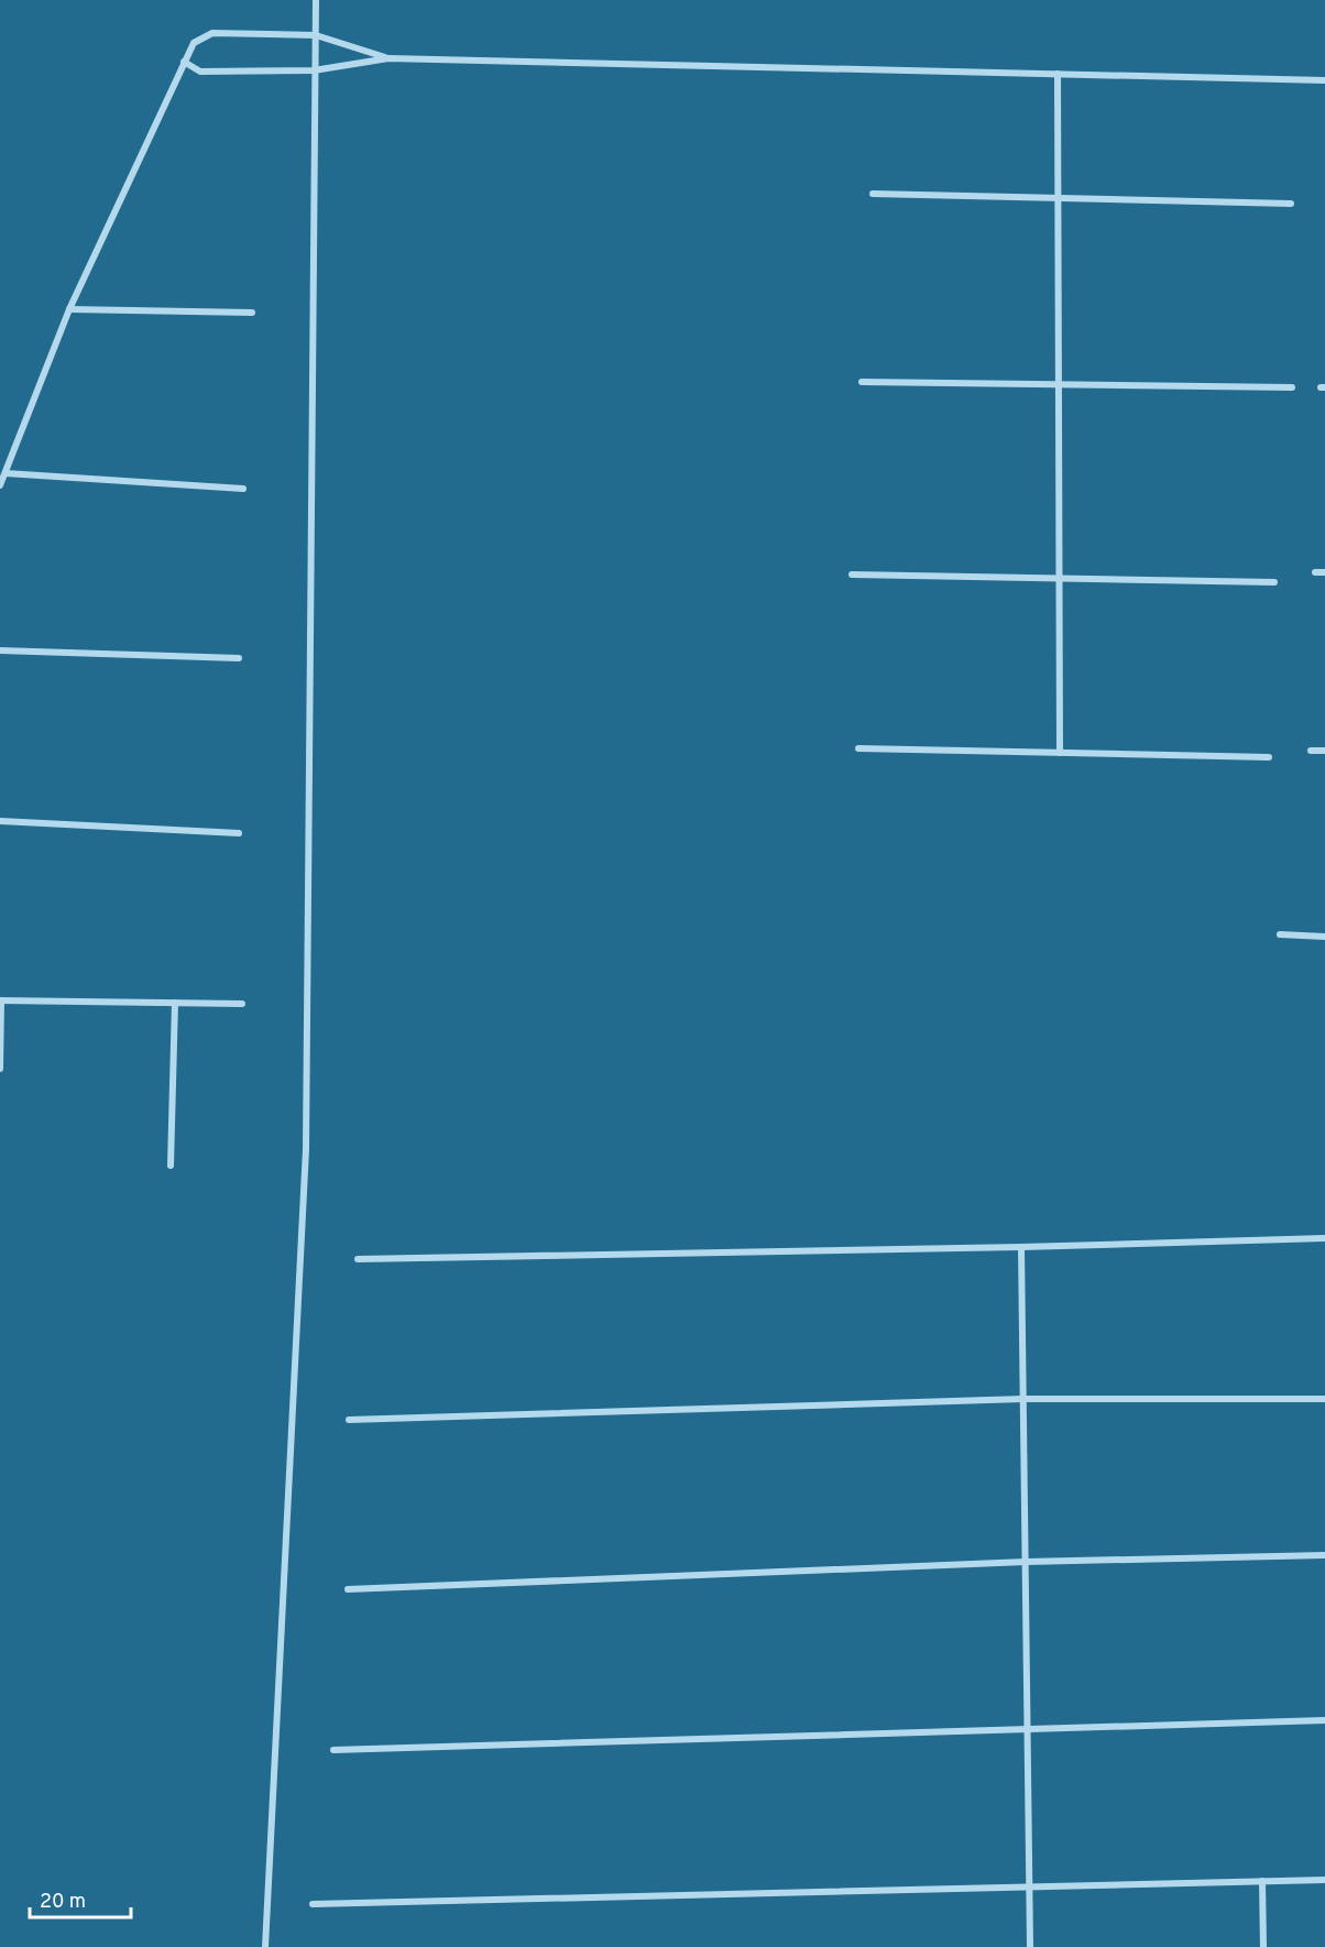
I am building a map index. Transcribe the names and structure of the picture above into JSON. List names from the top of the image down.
{
  "scale_bar": "20 m"
}
